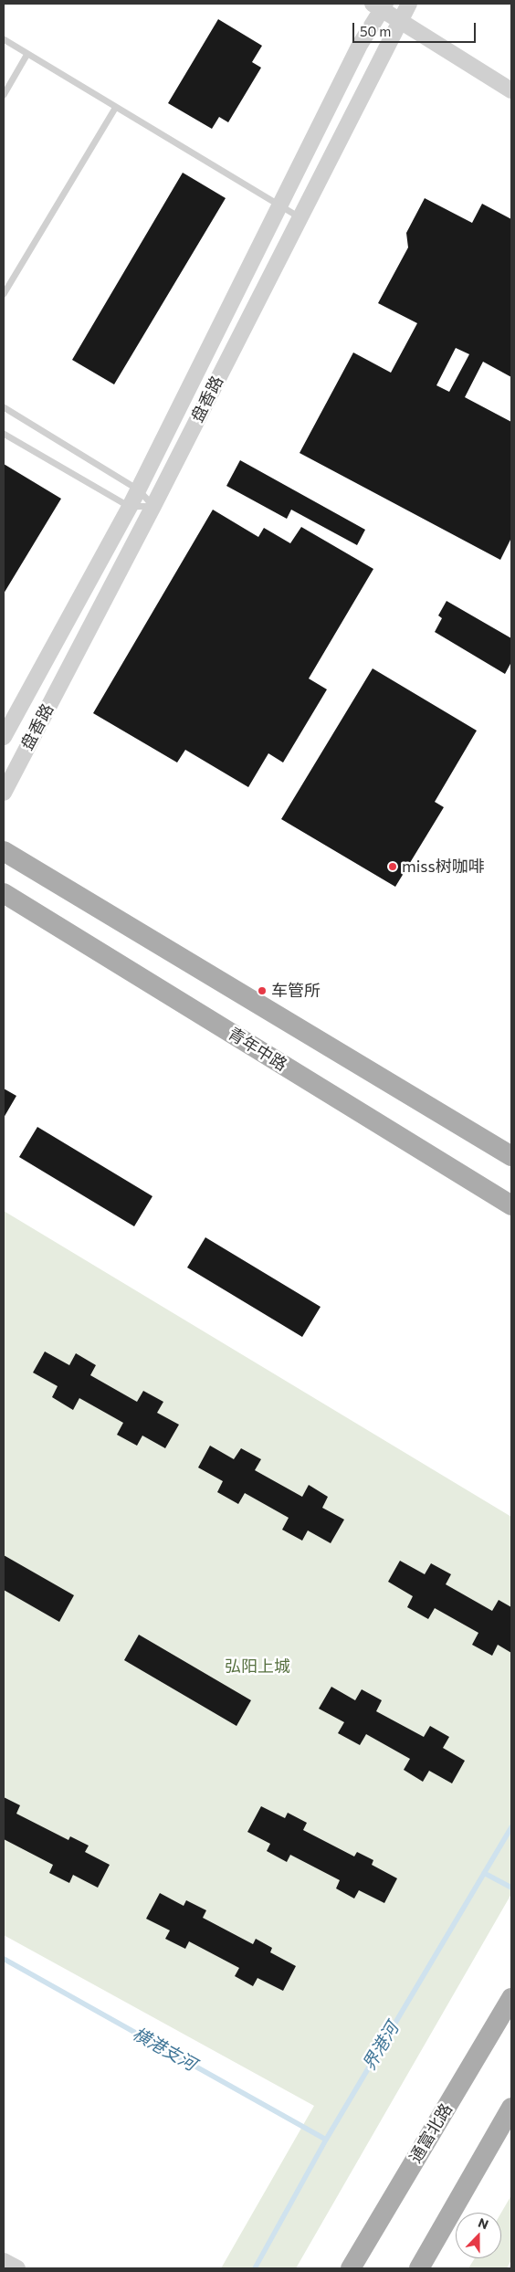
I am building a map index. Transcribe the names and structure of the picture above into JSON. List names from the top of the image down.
{
  "streets": {
    "main road": ["青年中路", "通富北路"],
    "street": ["盘香路"]
  },
  "water": ["界港河", "横港支河"],
  "parks": ["弘阳上城"],
  "places": ["miss树咖啡", "车管所"],
  "scale_bar": "50 m",
  "north": "top"
}
